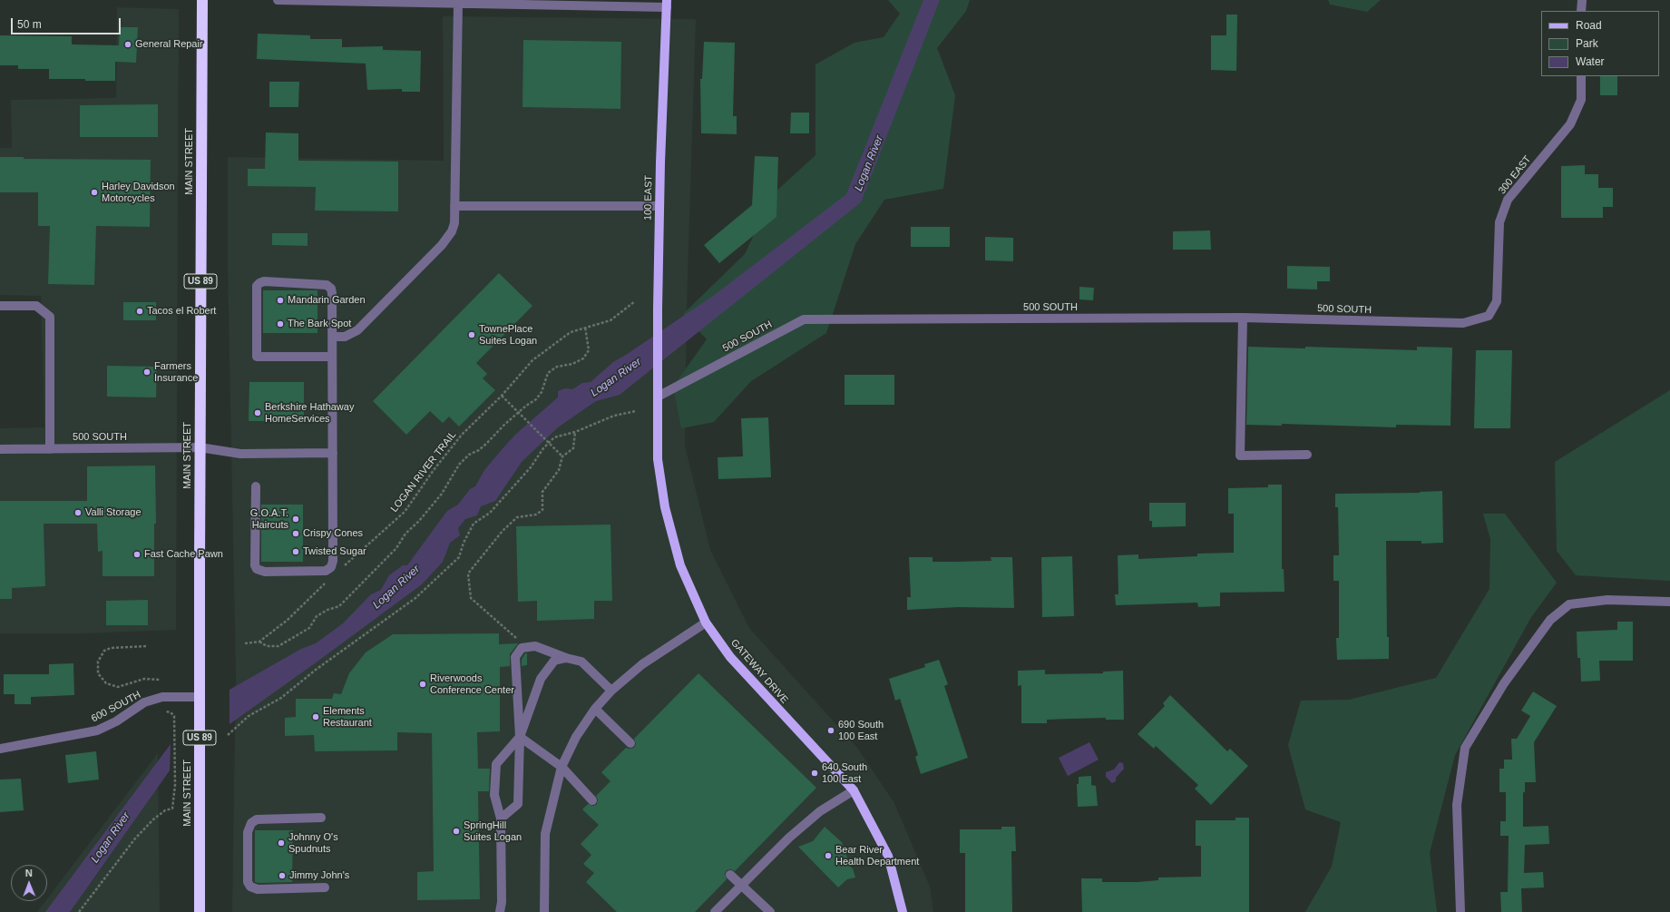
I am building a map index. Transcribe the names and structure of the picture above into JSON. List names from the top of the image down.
{
  "streets": {
    "highway": ["MAIN STREET", "US 89"],
    "main road": ["100 EAST", "GATEWAY DRIVE"],
    "street": ["300 EAST", "500 SOUTH", "600 SOUTH"],
    "path": ["LOGAN RIVER TRAIL"]
  },
  "crossings": [
    ["MAIN STREET", "500 SOUTH"],
    ["MAIN STREET", "600 SOUTH"],
    ["300 EAST", "500 SOUTH"],
    ["100 EAST", "500 SOUTH"],
    ["100 EAST", "GATEWAY DRIVE"],
    ["500 SOUTH", "GATEWAY DRIVE"]
  ],
  "water": ["Logan River"],
  "places": [
    "General Repair",
    "Harley Davidson Motorcycles",
    "Mandarin Garden",
    "Tacos el Robert",
    "The Bark Spot",
    "TownePlace Suites Logan",
    "Farmers Insurance",
    "Berkshire Hathaway HomeServices",
    "Valli Storage",
    "G.O.A.T. Haircuts",
    "Crispy Cones",
    "Twisted Sugar",
    "Fast Cache Pawn",
    "Riverwoods Conference Center",
    "Elements Restaurant",
    "690 South 100 East",
    "640 South 100 East",
    "SpringHill Suites Logan",
    "Johnny O's Spudnuts",
    "Bear River Health Department",
    "Jimmy John's"
  ],
  "legend": ["Road", "Park", "Water"],
  "scale_bar": "50 m",
  "north": "top"
}
